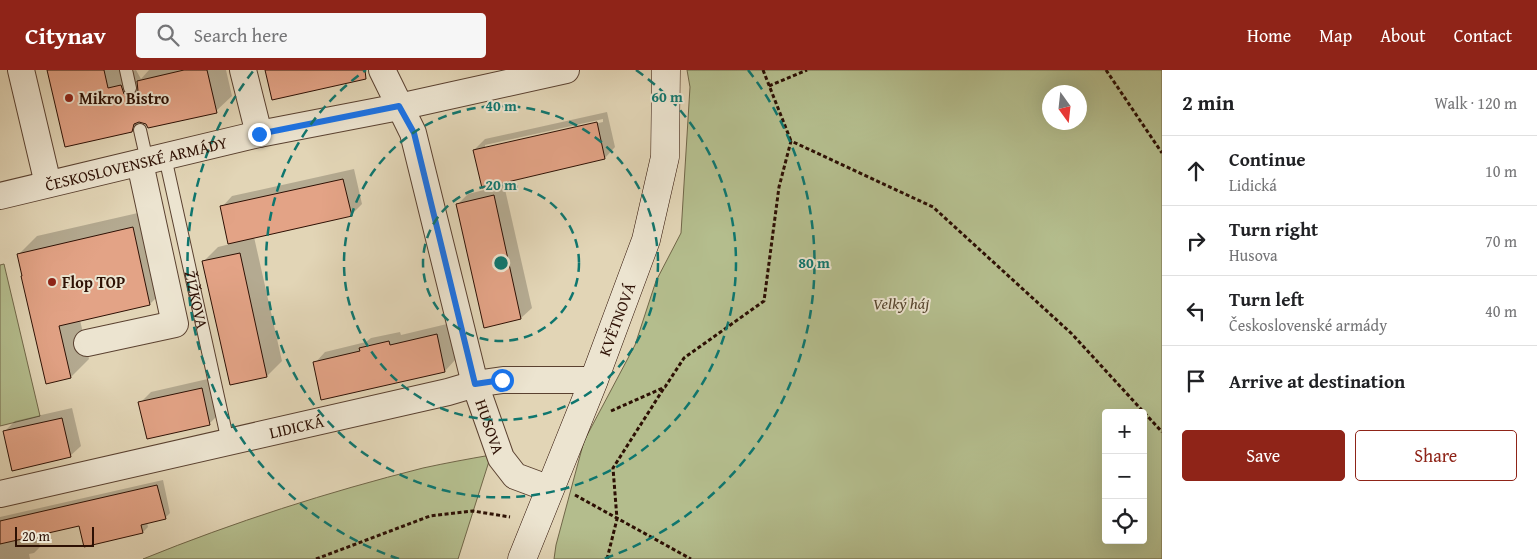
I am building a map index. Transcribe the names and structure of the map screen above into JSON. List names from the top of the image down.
{
  "streets": {
    "street": [
      "ČESKOSLOVENSKÉ ARMÁDY",
      "ŽIŽKOVA",
      "KVĚTNOVÁ",
      "LIDICKÁ",
      "HUSOVA"
    ]
  },
  "crossings": [
    ["ČESKOSLOVENSKÉ ARMÁDY", "ŽIŽKOVA"],
    ["ČESKOSLOVENSKÉ ARMÁDY", "HUSOVA"],
    ["ŽIŽKOVA", "LIDICKÁ"],
    ["KVĚTNOVÁ", "LIDICKÁ"],
    ["KVĚTNOVÁ", "HUSOVA"],
    ["LIDICKÁ", "HUSOVA"]
  ],
  "parks": ["Velký háj"],
  "places": ["Mikro Bistro", "Flop TOP"],
  "scale_bar": "20 m",
  "north": "bottom",
  "page": {
    "header": "Citynav",
    "search": "Search here",
    "nav": [
      "Home",
      "Map",
      "About",
      "Contact"
    ],
    "heading": ["2 min", "Walk · 120 m"],
    "list": [
      ["Continue", "Lidická", "10 m"],
      ["Turn right", "Husova", "70 m"],
      ["Turn left", "Československé armády", "40 m"],
      "Arrive at destination"
    ],
    "map_buttons": ["+", "−"],
    "buttons": ["Save", "Share"],
    "scale": "20 m"
  },
  "rings": [
    "60 m",
    "40 m",
    "20 m",
    "80 m"
  ]
}
